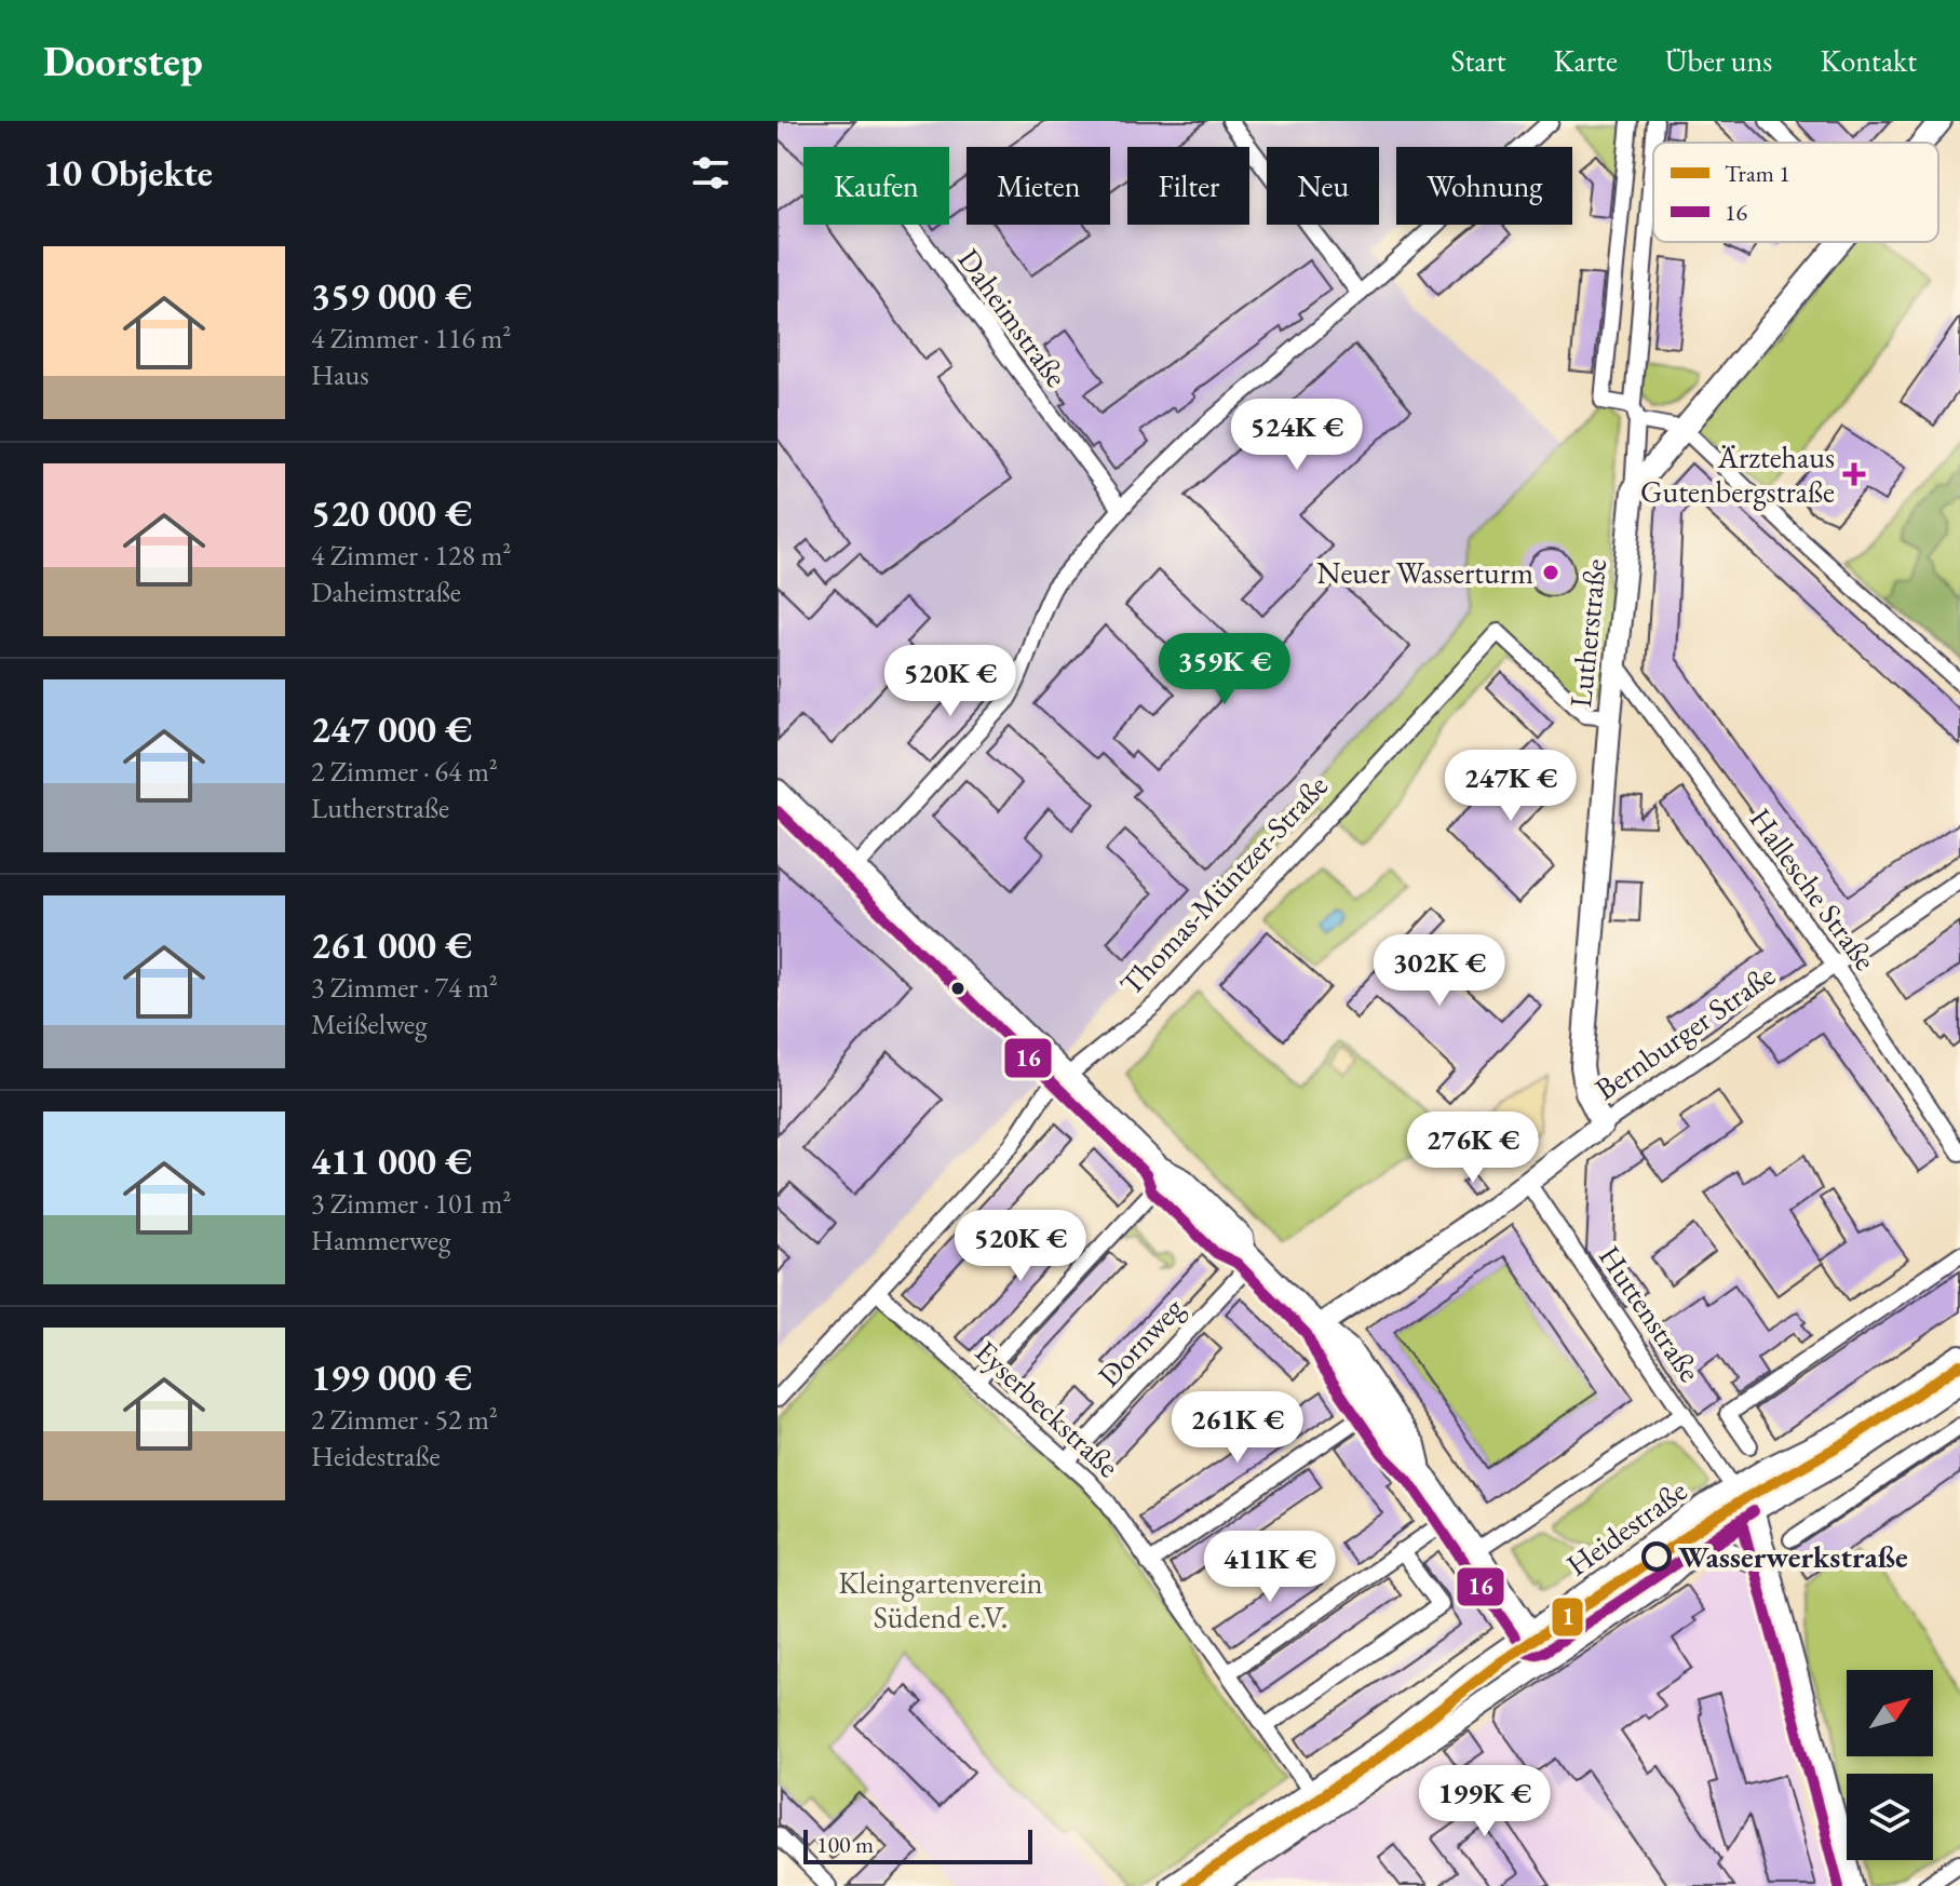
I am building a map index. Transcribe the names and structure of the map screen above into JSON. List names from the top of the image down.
{
  "streets": {
    "main road": ["Lutherstraße", "Bernburger Straße", "Heidestraße"],
    "street": [
      "Daheimstraße",
      "Thomas-Müntzer-Straße",
      "Hallesche Straße",
      "Huttenstraße",
      "Dornweg",
      "Eyserbeckstraße"
    ]
  },
  "crossings": [
    ["Lutherstraße", "Thomas-Müntzer-Straße"],
    ["Lutherstraße", "Hallesche Straße"],
    ["Lutherstraße", "Bernburger Straße"],
    ["Thomas-Müntzer-Straße", "Eyserbeckstraße"],
    ["Hallesche Straße", "Bernburger Straße"],
    ["Bernburger Straße", "Huttenstraße"],
    ["Huttenstraße", "Heidestraße"],
    ["Dornweg", "Eyserbeckstraße"],
    ["Eyserbeckstraße", "Heidestraße"]
  ],
  "parks": ["Kleingartenverein Südend e.V."],
  "places": {
    "health": ["Ärztehaus Gutenbergstraße"],
    "other": ["Neuer Wasserturm", "Wasserwerkstraße"]
  },
  "lines": ["transit line 16", "tram line 1"],
  "legend": ["Tram 1", "16"],
  "scale_bar": "100 m",
  "north": "top right",
  "page": {
    "header": "Doorstep",
    "nav": [
      "Start",
      "Karte",
      "Über uns",
      "Kontakt"
    ],
    "heading": "10 Objekte",
    "chip": [
      "Kaufen",
      "Mieten",
      "Filter",
      "Neu",
      "Wohnung"
    ],
    "list": [
      {
        "name": "359 000 €",
        "note": "4 Zimmer · 116 m² · Haus"
      },
      {
        "name": "520 000 €",
        "note": "4 Zimmer · 128 m² · Daheimstraße"
      },
      {
        "name": "247 000 €",
        "note": "2 Zimmer · 64 m² · Lutherstraße"
      },
      {
        "name": "261 000 €",
        "note": "3 Zimmer · 74 m² · Meißelweg"
      },
      {
        "name": "411 000 €",
        "note": "3 Zimmer · 101 m² · Hammerweg"
      },
      {
        "name": "199 000 €",
        "note": "2 Zimmer · 52 m² · Heidestraße"
      }
    ],
    "price": [
      "524K €",
      "359K €",
      "520K €",
      "247K €",
      "302K €",
      "276K €",
      "520K €",
      "261K €",
      "411K €",
      "199K €"
    ],
    "scale": "100 m"
  }
}
